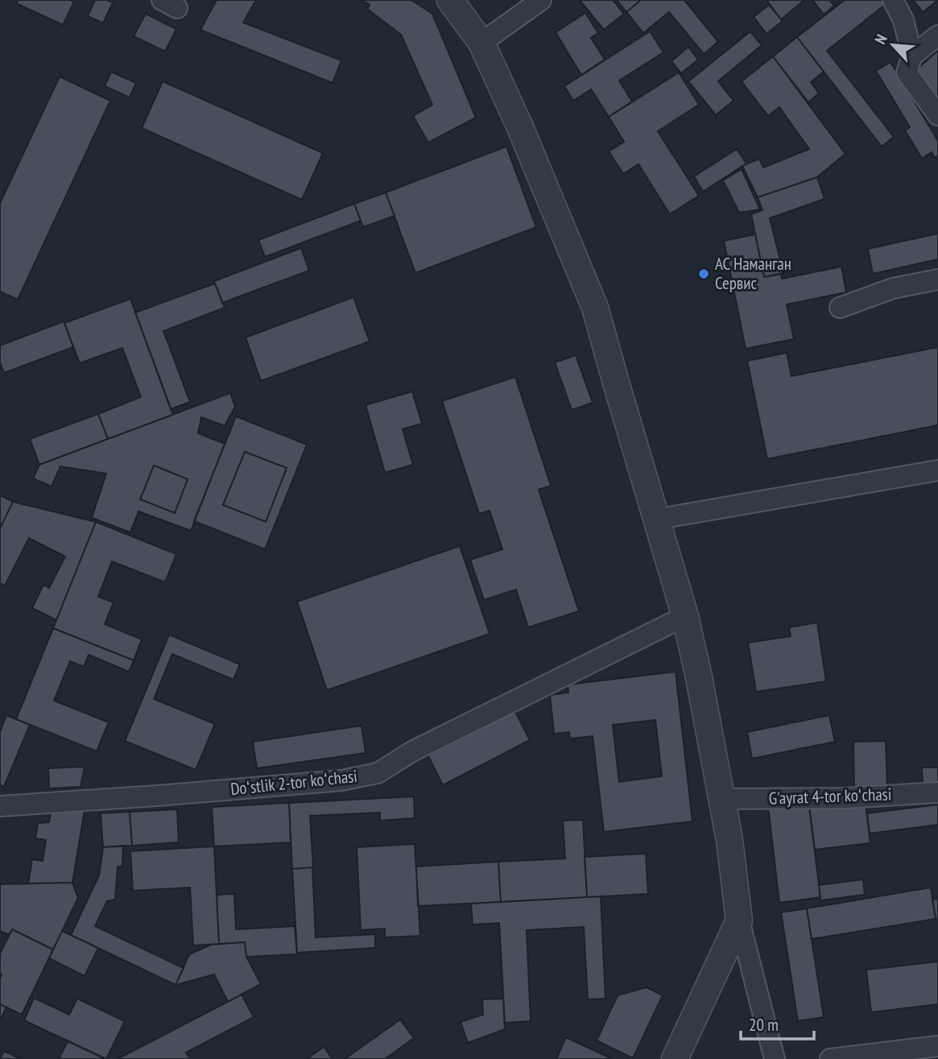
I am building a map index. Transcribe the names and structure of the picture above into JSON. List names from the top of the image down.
{
  "streets": {
    "street": ["Doʻstlik 2-tor koʻchasi", "G'ayrat 4-tor koʻchasi"]
  },
  "places": ["АС Наманган Сервис"],
  "scale_bar": "20 m",
  "north": "top left"
}
